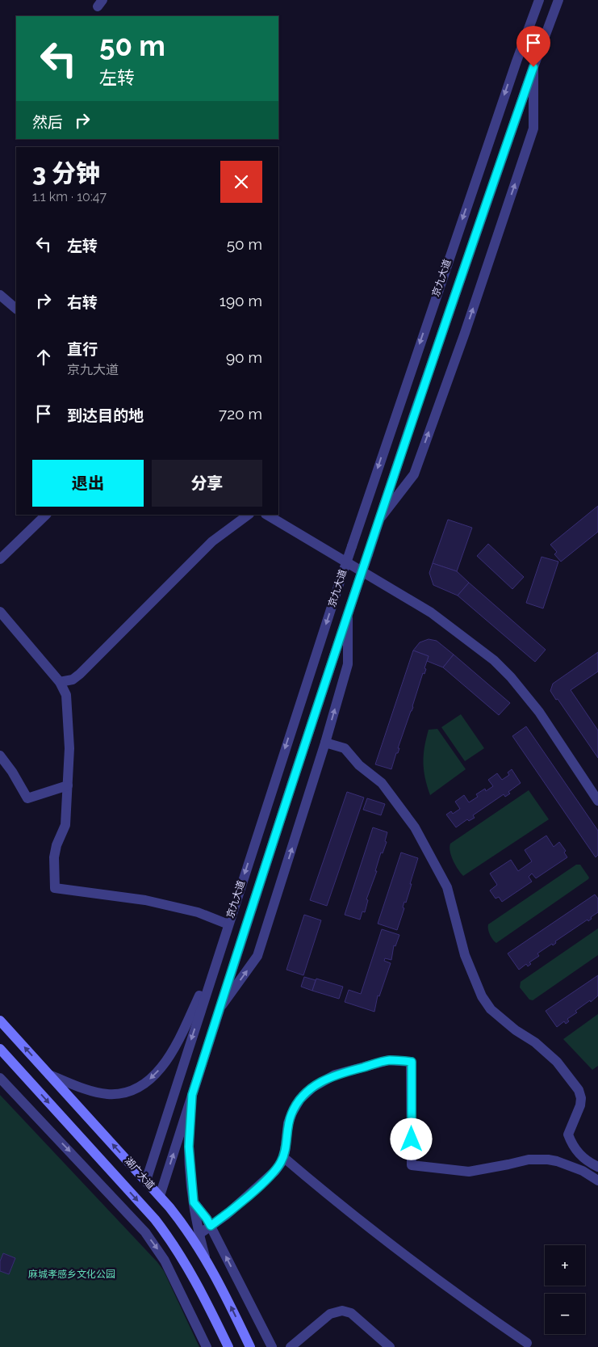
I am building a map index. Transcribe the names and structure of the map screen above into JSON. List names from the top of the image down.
{
  "streets": {
    "main road": ["湖广大道"],
    "street": ["京九大道"]
  },
  "crossings": [
    ["京九大道", "湖广大道"]
  ],
  "parks": ["麻城孝感乡文化公园"],
  "page": {
    "turn": ["50 m", "左转"],
    "then": "然后",
    "heading": ["3 分钟", "1.1 km · 10:47"],
    "list": [
      {
        "name": "左转",
        "value": "50 m"
      },
      {
        "name": "右转",
        "value": "190 m"
      },
      {
        "name": "直行",
        "note": "京九大道",
        "value": "90 m"
      },
      {
        "name": "到达目的地",
        "value": "720 m"
      }
    ],
    "buttons": ["退出", "分享"],
    "map_buttons": ["+", "−"]
  }
}
